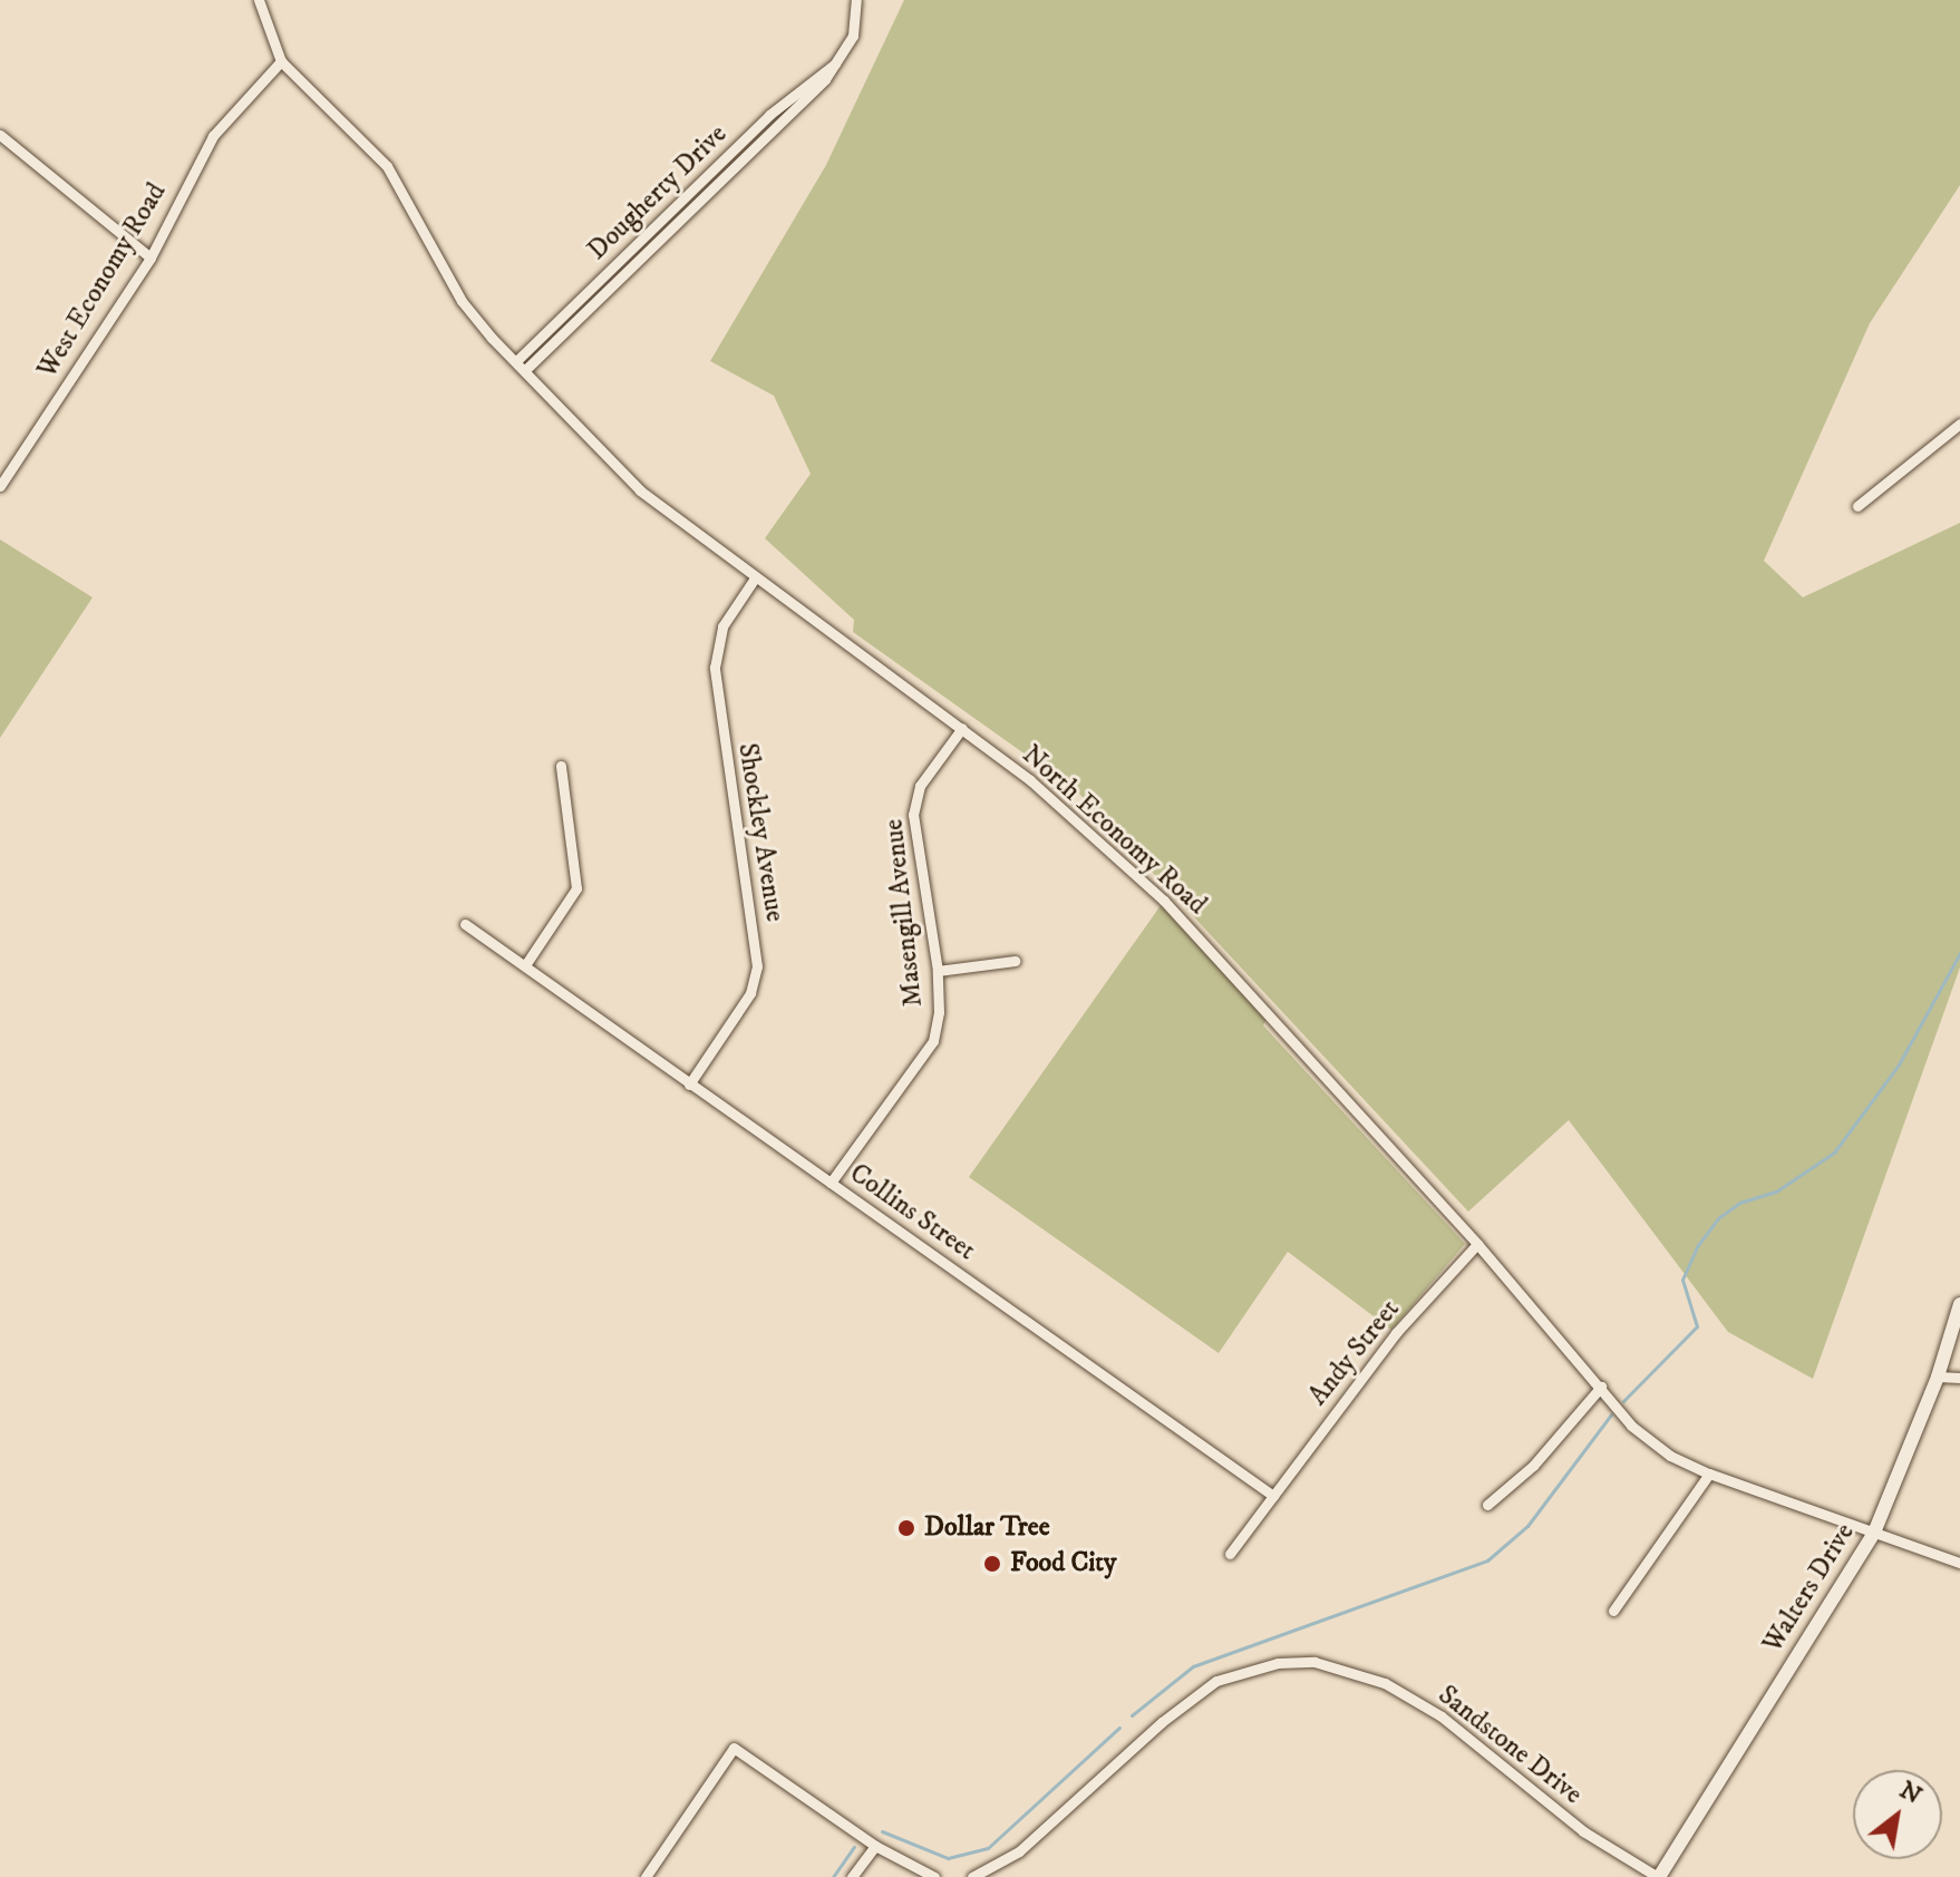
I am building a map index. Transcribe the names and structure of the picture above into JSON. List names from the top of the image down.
{
  "streets": {
    "street": [
      "Dougherty Drive",
      "West Economy Road",
      "North Economy Road",
      "Shockley Avenue",
      "Masengill Avenue",
      "Collins Street",
      "Andy Street",
      "Walters Drive",
      "Sandstone Drive"
    ]
  },
  "crossings": [
    ["Dougherty Drive", "North Economy Road"],
    ["West Economy Road", "North Economy Road"],
    ["North Economy Road", "Shockley Avenue"],
    ["North Economy Road", "Masengill Avenue"],
    ["North Economy Road", "Andy Street"],
    ["North Economy Road", "Walters Drive"],
    ["Shockley Avenue", "Collins Street"],
    ["Masengill Avenue", "Collins Street"],
    ["Collins Street", "Andy Street"],
    ["Walters Drive", "Sandstone Drive"]
  ],
  "places": ["Dollar Tree", "Food City"],
  "north": "top right"
}
